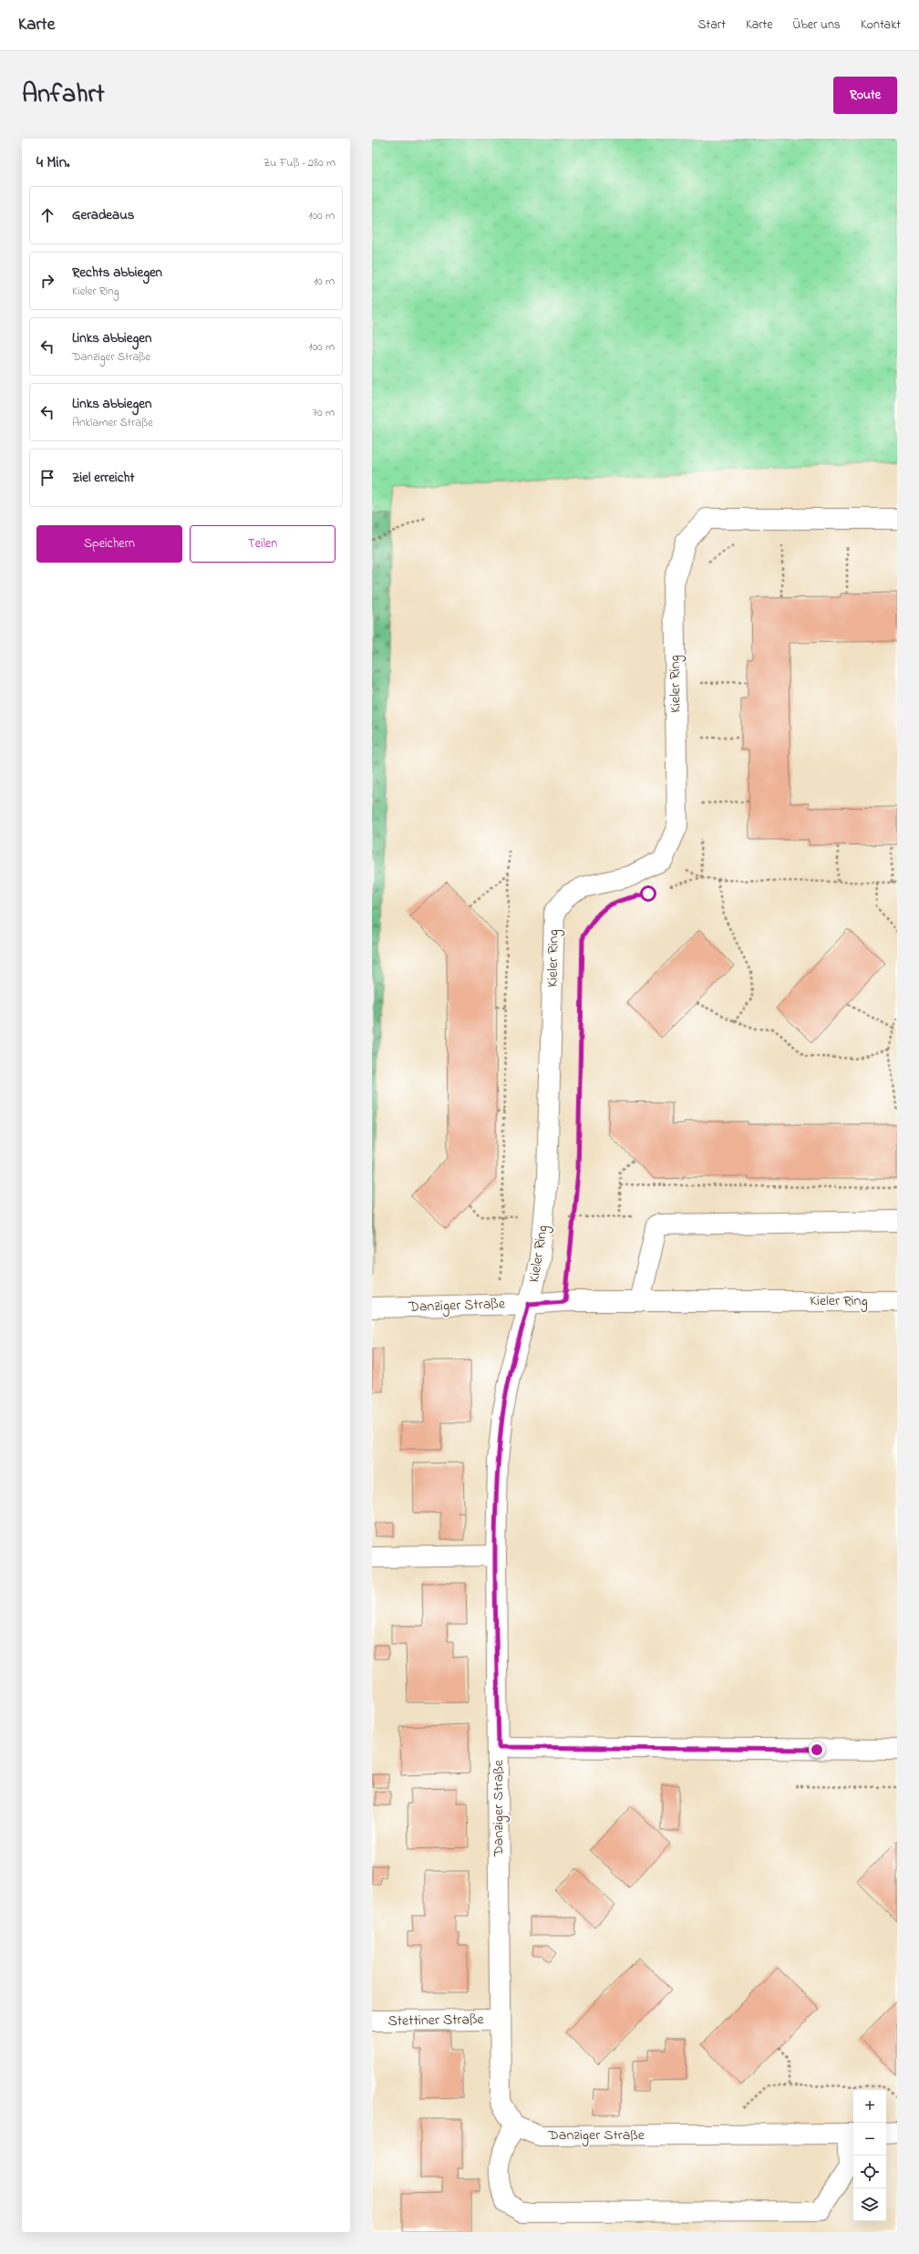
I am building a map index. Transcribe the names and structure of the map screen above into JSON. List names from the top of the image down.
{
  "streets": {
    "street": ["Kieler Ring", "Danziger Straße", "Stettiner Straße"]
  },
  "crossings": [
    ["Kieler Ring", "Danziger Straße"],
    ["Danziger Straße", "Stettiner Straße"]
  ],
  "page": {
    "header": "Karte",
    "nav": [
      "Start",
      "Karte",
      "Über uns",
      "Kontakt"
    ],
    "title": "Anfahrt",
    "buttons": [
      "Route",
      ["Speichern", "Teilen"]
    ],
    "heading": ["4 Min.", "Zu Fuß · 280 m"],
    "list": [
      ["Geradeaus", "100 m"],
      ["Rechts abbiegen", "Kieler Ring", "10 m"],
      ["Links abbiegen", "Danziger Straße", "100 m"],
      ["Links abbiegen", "Anklamer Straße", "70 m"],
      "Ziel erreicht"
    ],
    "map_buttons": ["+", "−"]
  }
}
